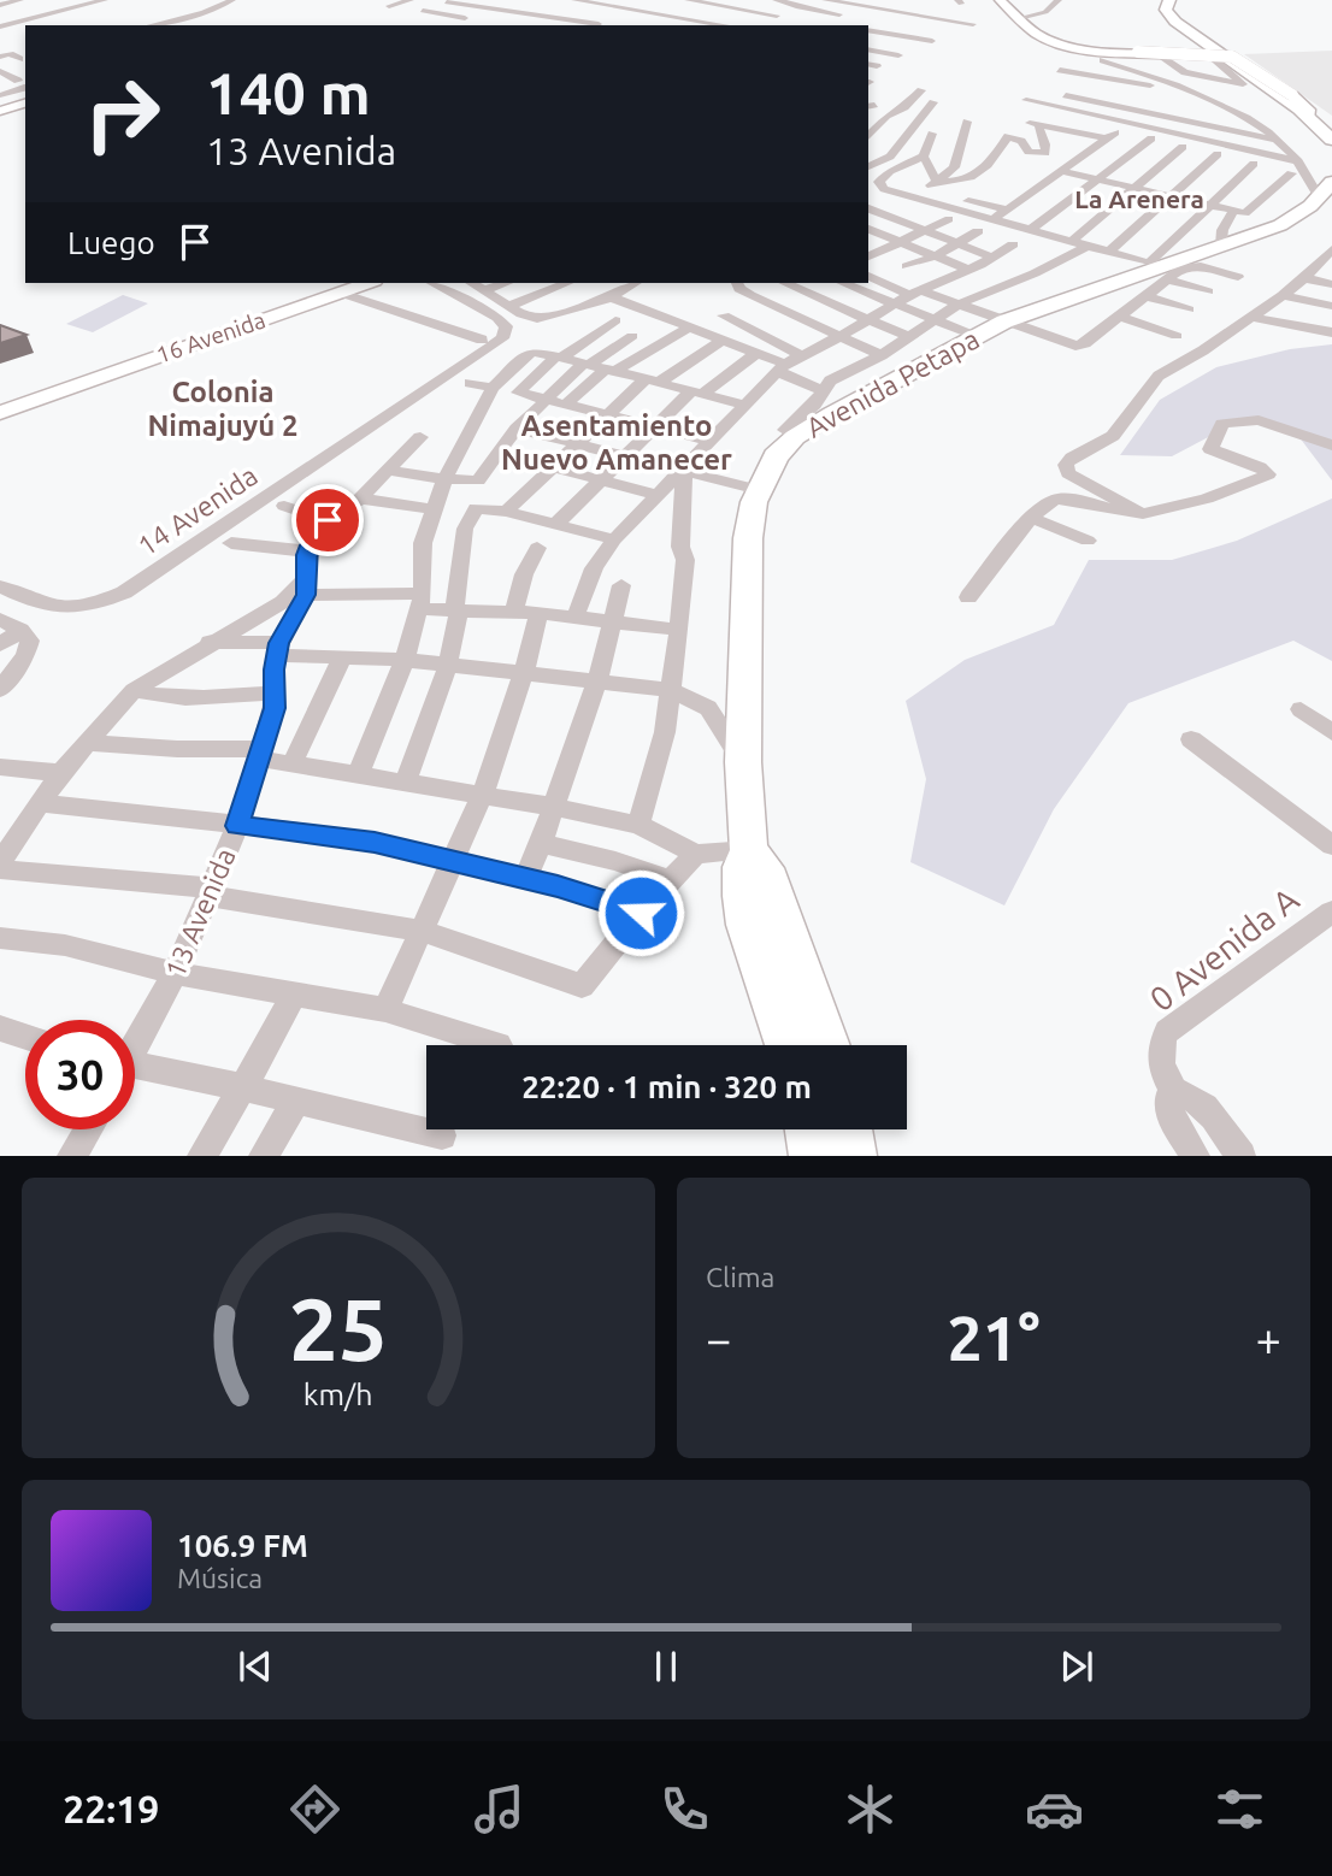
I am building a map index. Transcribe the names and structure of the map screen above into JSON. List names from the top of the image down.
{
  "streets": {
    "main road": ["16 Avenida", "Avenida Petapa"],
    "street": ["14 Avenida", "13 Avenida", "0 Avenida A"]
  },
  "districts": ["La Arenera", "Colonia Nimajuyú 2", "Asentamiento Nuevo Amanecer"],
  "page": {
    "turn": ["140 m", "13 Avenida"],
    "then": "Luego",
    "limit": "30",
    "trip": "22:20 · 1 min · 320 m",
    "tile": "Clima",
    "heat": ["−", "21°", "+"],
    "song": ["106.9 FM", "Música"],
    "tabs": "22:19",
    "gauge": ["25", "km/h"]
  }
}
